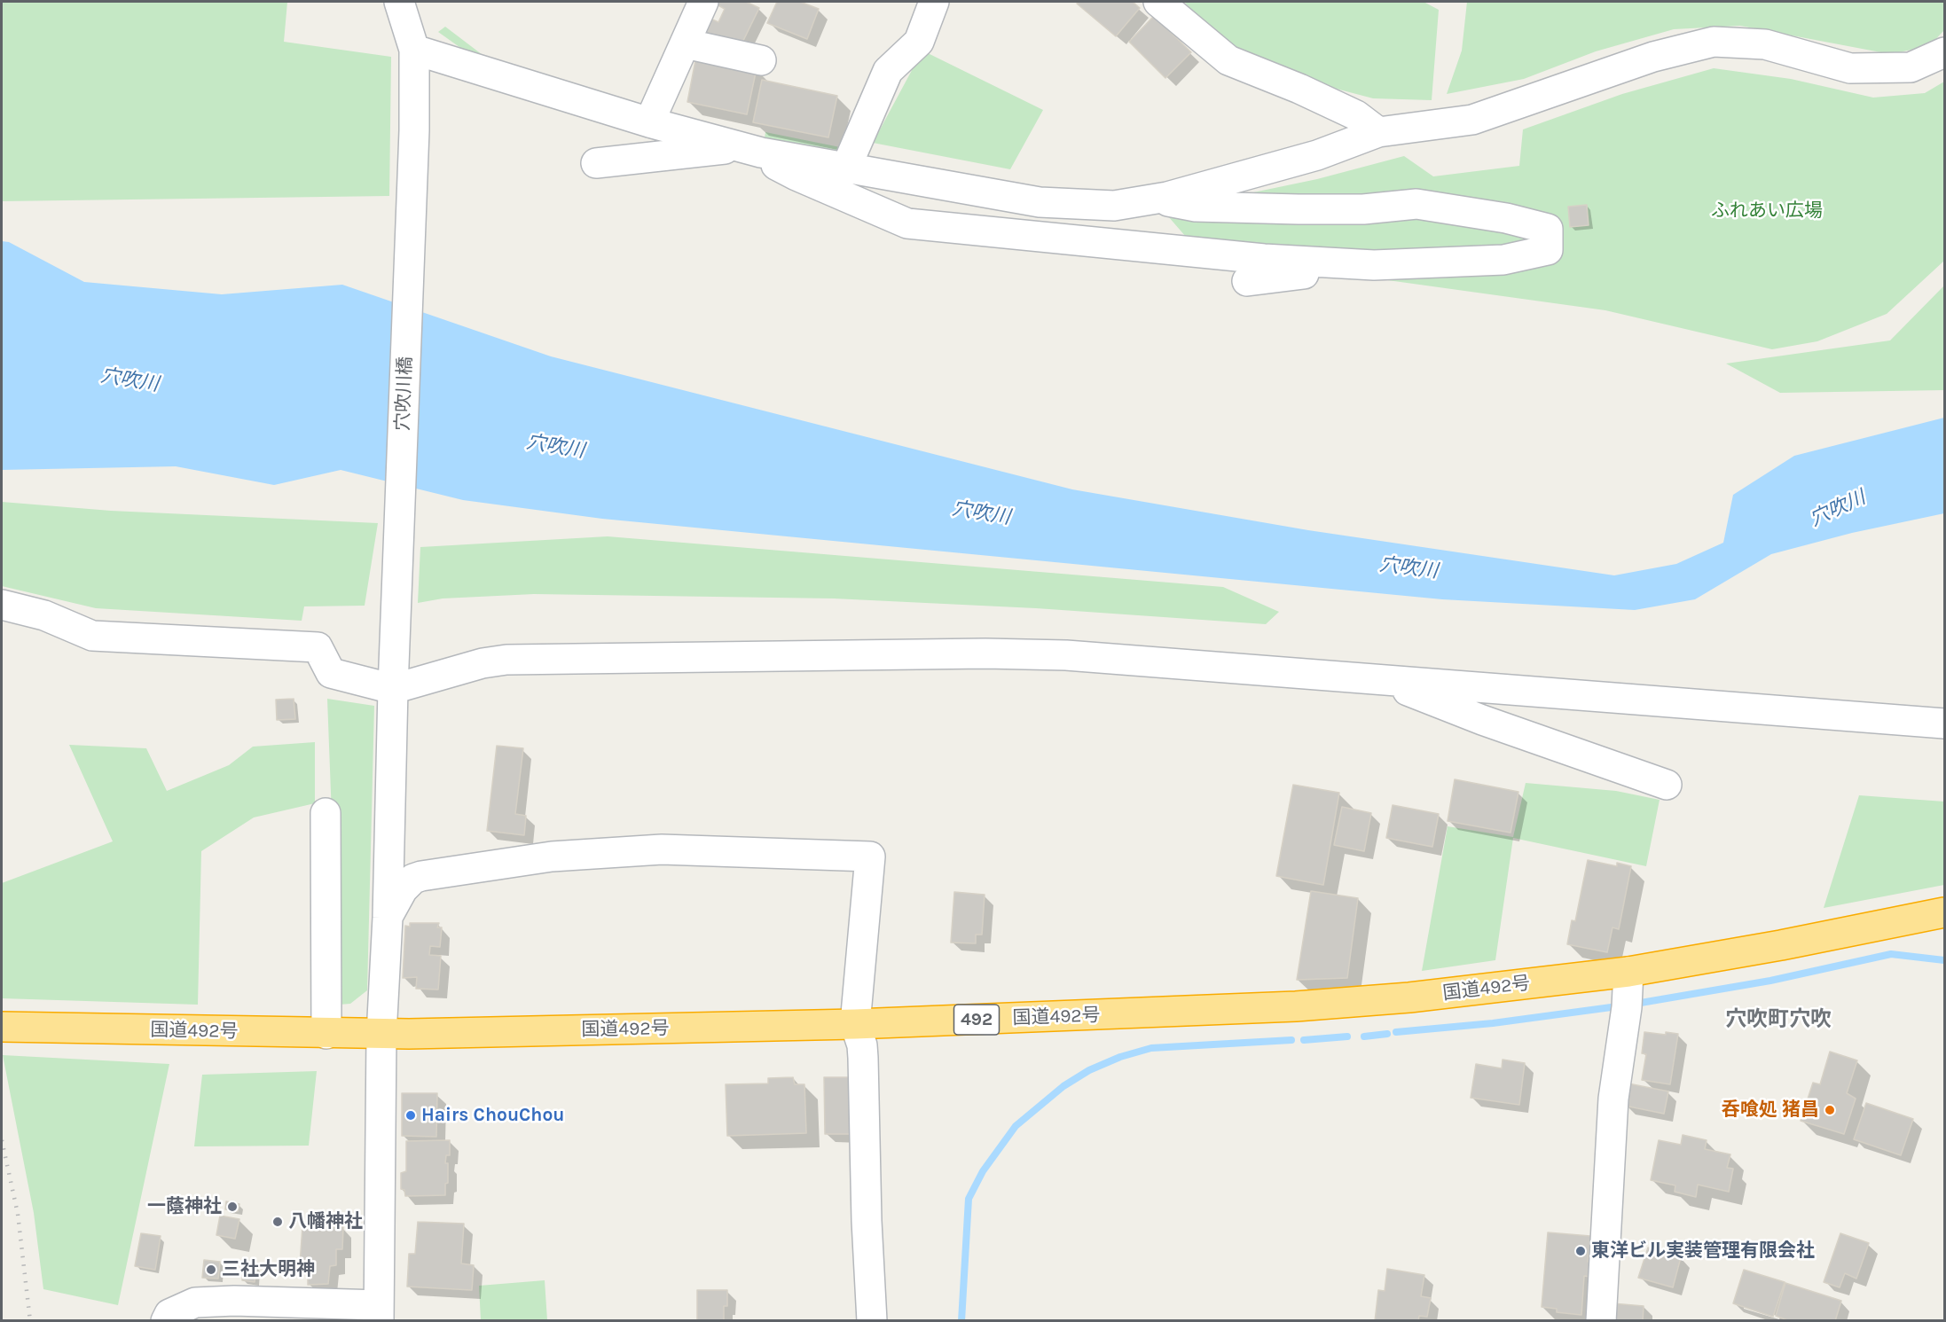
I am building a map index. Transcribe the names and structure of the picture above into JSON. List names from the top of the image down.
{
  "streets": {
    "highway": ["国道492号", "492"],
    "street": ["穴吹川橋"]
  },
  "crossings": [
    ["穴吹川橋", "国道492号"]
  ],
  "districts": ["穴吹町穴吹"],
  "water": ["穴吹川"],
  "parks": ["ふれあい広場"],
  "places": [
    "呑喰処 猪昌",
    "Hairs ChouChou",
    "一蔭神社",
    "八幡神社",
    "東洋ビル実装管理有限会社",
    "三社大明神"
  ]
}
